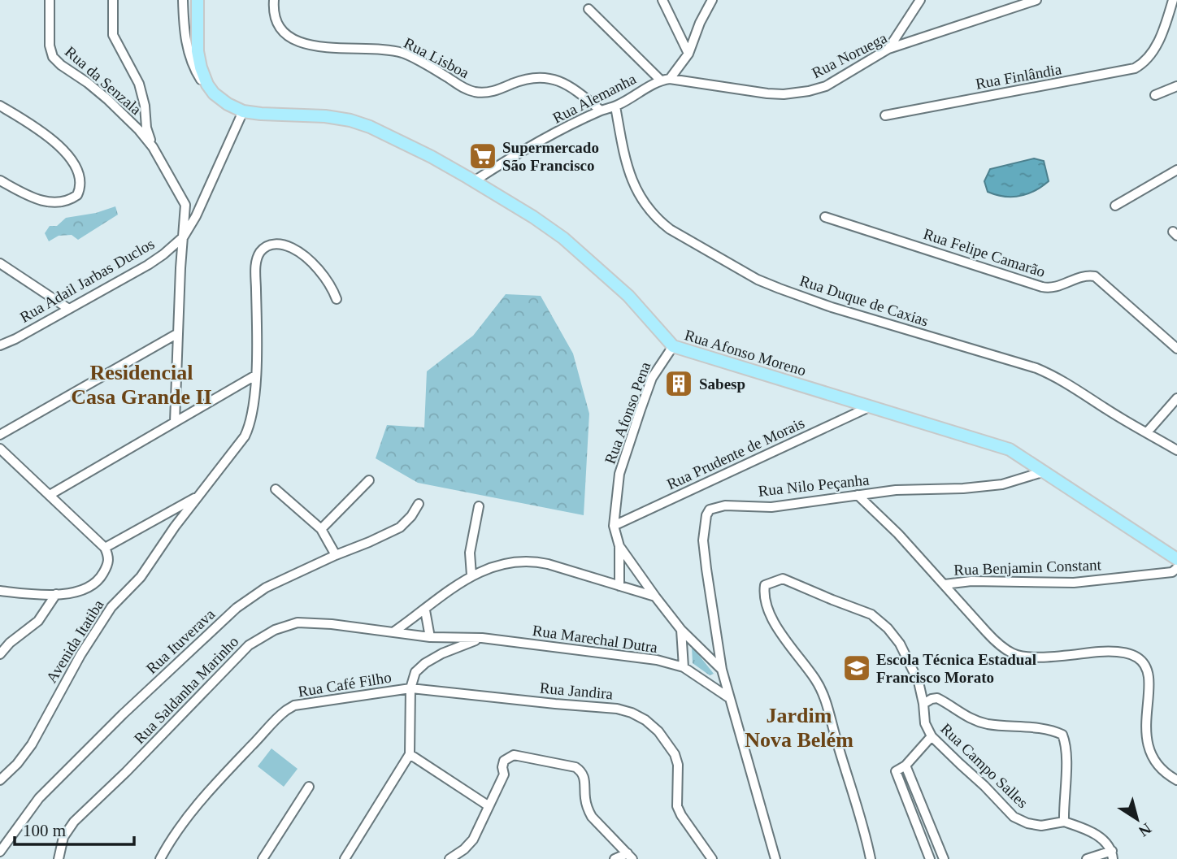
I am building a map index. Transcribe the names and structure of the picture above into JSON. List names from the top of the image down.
{
  "streets": {
    "main road": ["Rua Afonso Moreno"],
    "street": [
      "Rua Noruega",
      "Rua Lisboa",
      "Rua Finlândia",
      "Rua da Senzala",
      "Rua Alemanha",
      "Rua Felipe Camarão",
      "Rua Adail Jarbas Duclos",
      "Rua Duque de Caxias",
      "Rua Afonso Pena",
      "Rua Prudente de Morais",
      "Rua Nilo Peçanha",
      "Rua Benjamin Constant",
      "Rua Marechal Dutra",
      "Avenida Itatiba",
      "Rua Ituverava",
      "Rua Café Filho",
      "Rua Saldanha Marinho",
      "Rua Jandira",
      "Rua Campo Salles"
    ]
  },
  "crossings": [
    ["Rua Noruega", "Rua Alemanha"],
    ["Rua Lisboa", "Rua Alemanha"],
    ["Rua da Senzala", "Rua Adail Jarbas Duclos"],
    ["Rua Alemanha", "Rua Duque de Caxias"],
    ["Rua Alemanha", "Rua Afonso Moreno"],
    ["Rua Adail Jarbas Duclos", "Rua Afonso Moreno"],
    ["Rua Afonso Moreno", "Rua Afonso Pena"],
    ["Rua Afonso Moreno", "Rua Prudente de Morais"],
    ["Rua Afonso Moreno", "Rua Nilo Peçanha"],
    ["Rua Afonso Pena", "Rua Prudente de Morais"],
    ["Rua Nilo Peçanha", "Rua Marechal Dutra"],
    ["Rua Marechal Dutra", "Rua Café Filho"],
    ["Rua Marechal Dutra", "Rua Saldanha Marinho"],
    ["Rua Café Filho", "Rua Saldanha Marinho"],
    ["Rua Café Filho", "Rua Jandira"]
  ],
  "districts": ["Residencial Casa Grande II", "Jardim Nova Belém"],
  "places": {
    "supermarket": ["Supermercado São Francisco"],
    "building": ["Sabesp"],
    "school or university": ["Escola Técnica Estadual Francisco Morato"]
  },
  "scale_bar": "100 m",
  "north": "bottom right"
}
